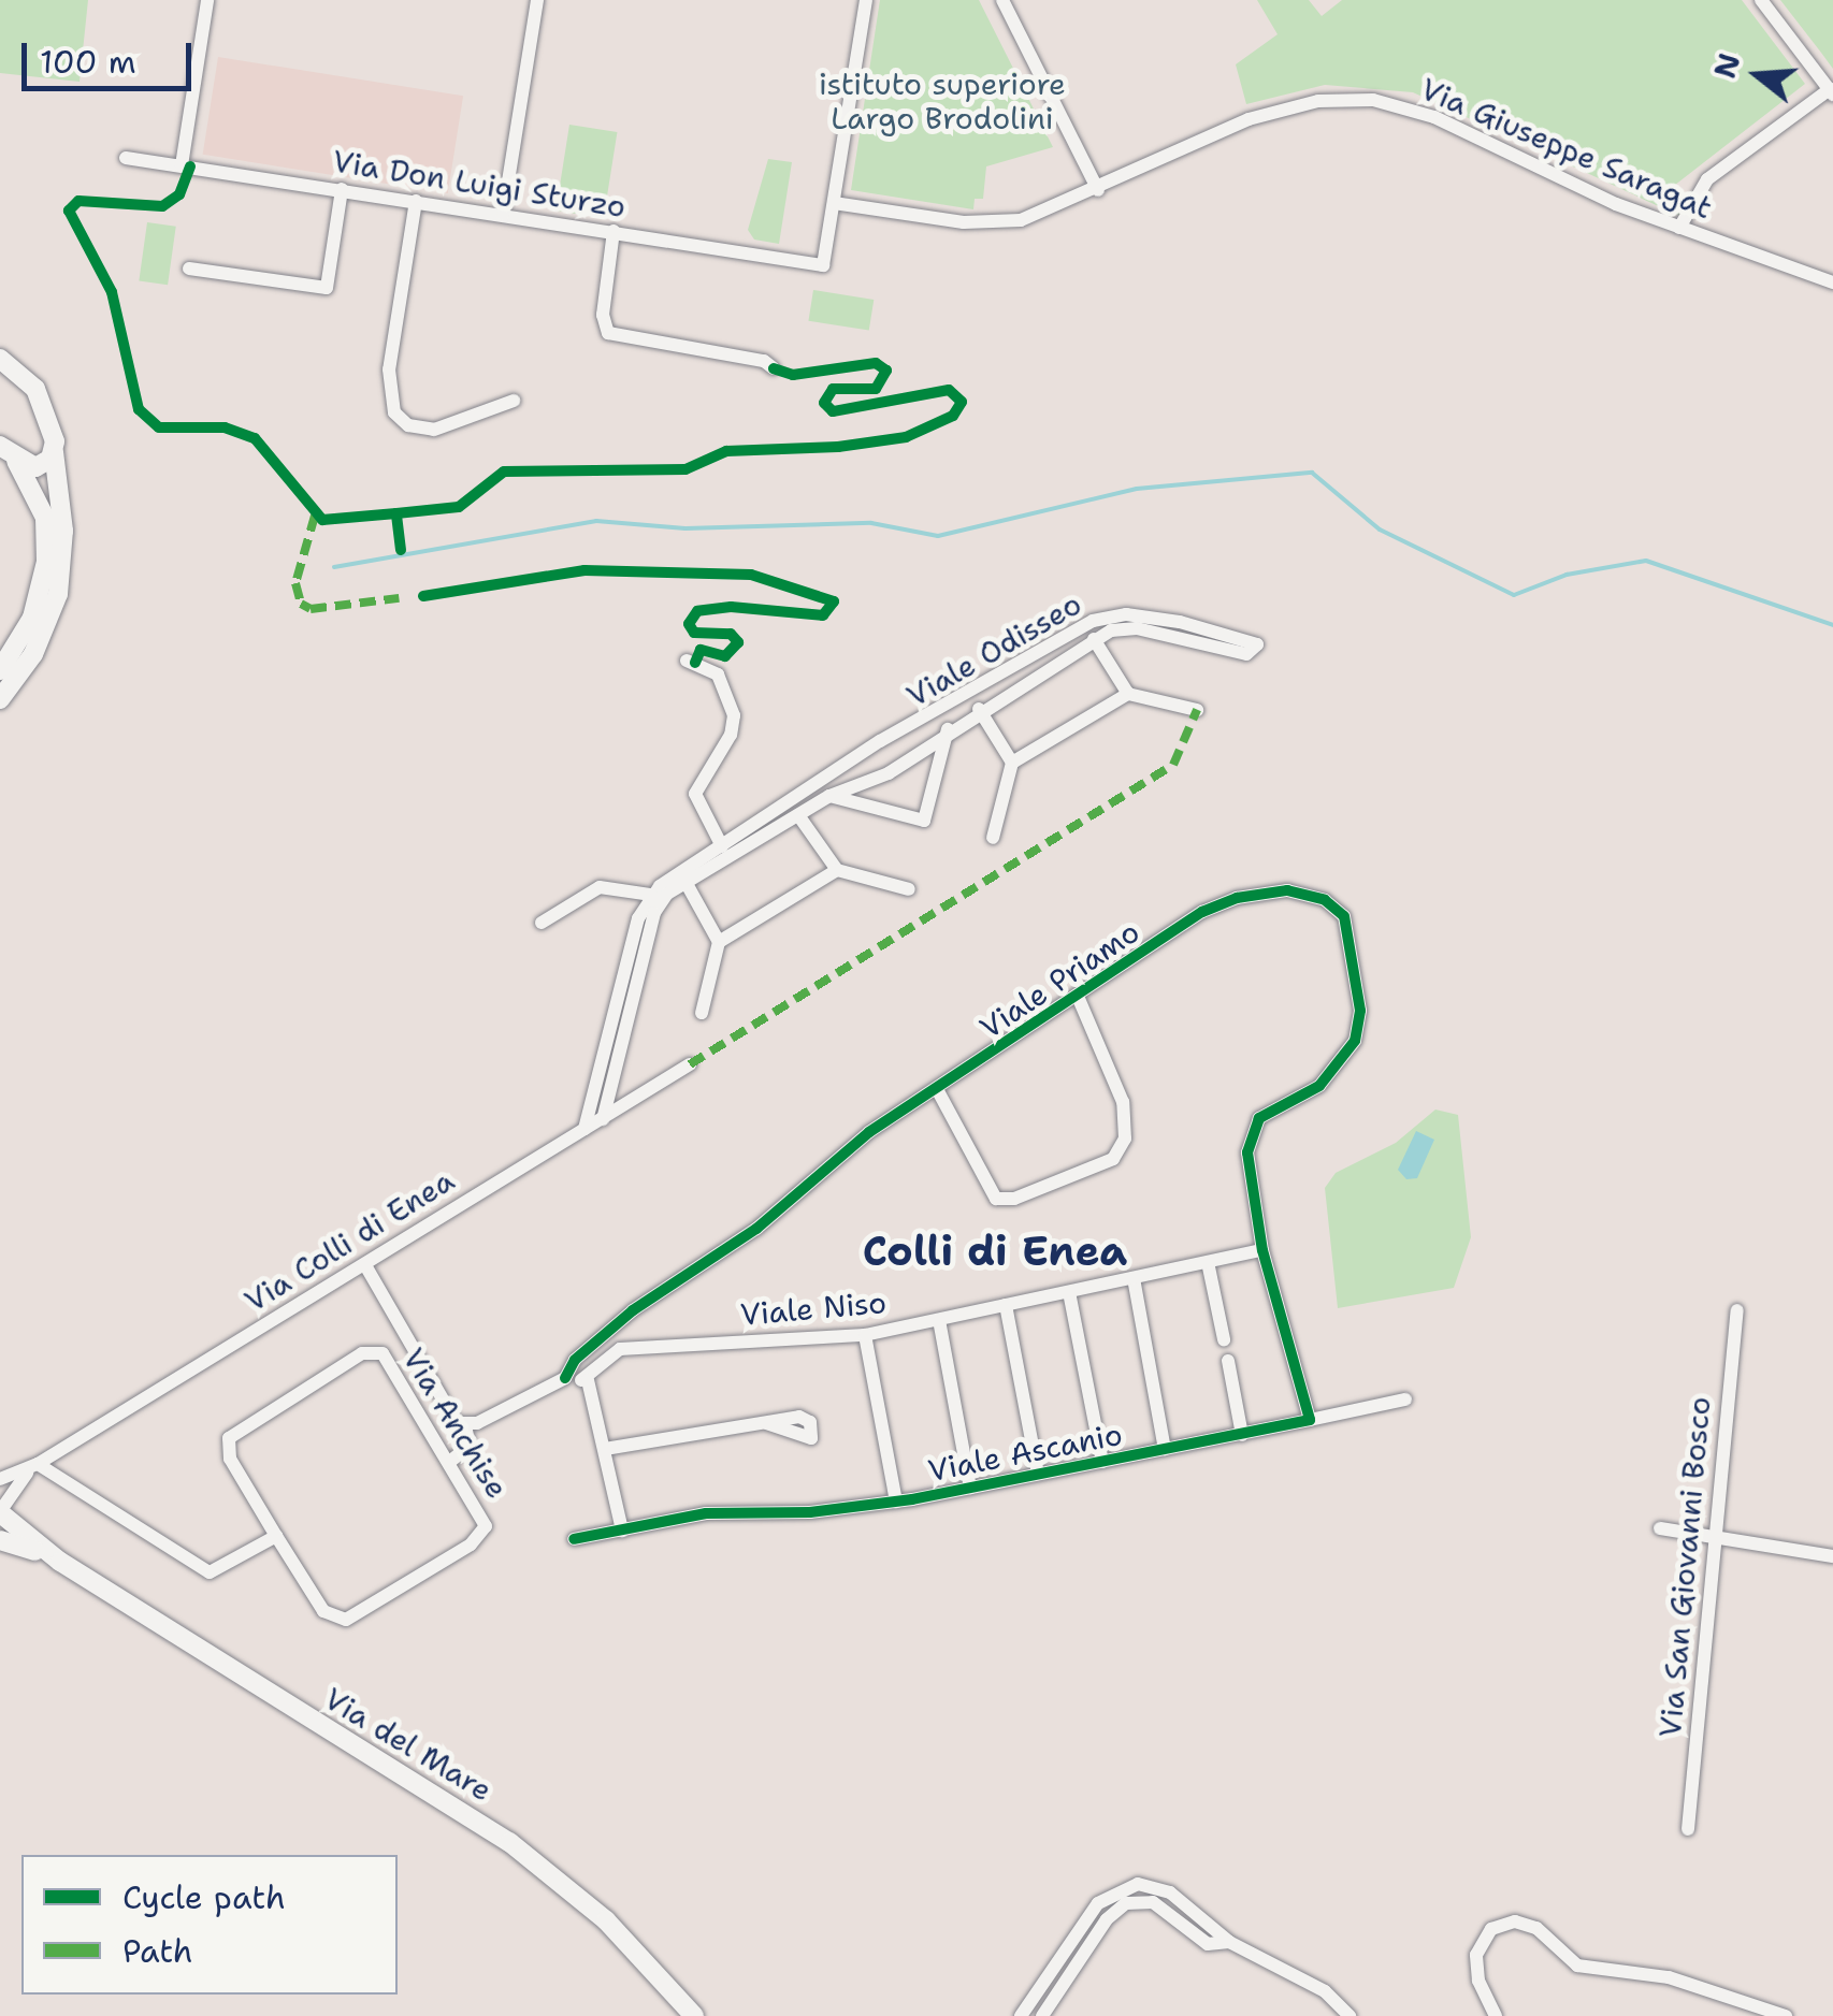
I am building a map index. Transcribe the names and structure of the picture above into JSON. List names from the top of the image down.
{
  "streets": {
    "main road": ["Via del Mare"],
    "street": [
      "Via Giuseppe Saragat",
      "Via Don Luigi Sturzo",
      "Viale Odisseo",
      "Viale Priamo",
      "Via Colli di Enea",
      "Viale Niso",
      "Via Anchise",
      "Viale Ascanio",
      "Via San Giovanni Bosco"
    ]
  },
  "crossings": [
    ["Via Giuseppe Saragat", "Via Don Luigi Sturzo"],
    ["Viale Odisseo", "Via Colli di Enea"],
    ["Viale Priamo", "Viale Niso"],
    ["Via Colli di Enea", "Via del Mare"]
  ],
  "districts": ["Colli di Enea"],
  "parks": ["istituto superiore Largo Brodolini"],
  "legend": ["Cycle path", "Path"],
  "scale_bar": "100 m",
  "north": "left"
}
